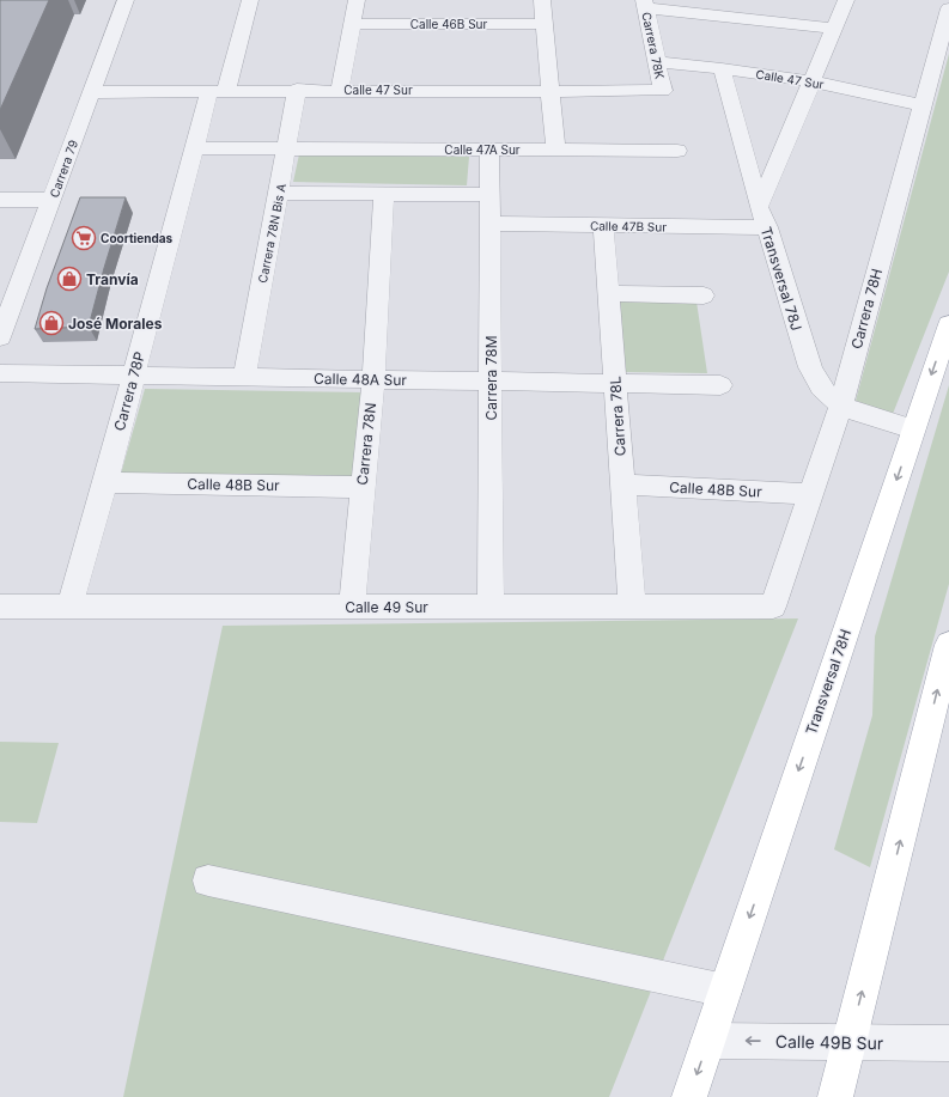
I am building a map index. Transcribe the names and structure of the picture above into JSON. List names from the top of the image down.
{
  "streets": {
    "main road": ["Transversal 78H"],
    "street": [
      "Calle 46B Sur",
      "Carrera 78K",
      "Calle 47 Sur",
      "Calle 47A Sur",
      "Carrera 79",
      "Calle 47B Sur",
      "Carrera 78N Bis A",
      "Transversal 78J",
      "Carrera 78H",
      "Carrera 78M",
      "Calle 48A Sur",
      "Carrera 78P",
      "Carrera 78L",
      "Carrera 78N",
      "Calle 48B Sur",
      "Calle 49 Sur",
      "Calle 49B Sur"
    ]
  },
  "crossings": [
    ["Carrera 78K", "Calle 47 Sur"],
    ["Calle 47 Sur", "Carrera 79"],
    ["Calle 47 Sur", "Carrera 78N Bis A"],
    ["Calle 47 Sur", "Transversal 78J"],
    ["Calle 47 Sur", "Carrera 78H"],
    ["Calle 47 Sur", "Carrera 78P"],
    ["Calle 47A Sur", "Carrera 78N Bis A"],
    ["Calle 47A Sur", "Carrera 78M"],
    ["Calle 47A Sur", "Carrera 78P"],
    ["Calle 47B Sur", "Transversal 78J"],
    ["Calle 47B Sur", "Carrera 78M"],
    ["Calle 47B Sur", "Carrera 78L"],
    ["Carrera 78N Bis A", "Calle 48A Sur"],
    ["Transversal 78J", "Carrera 78H"],
    ["Transversal 78J", "Transversal 78H"],
    ["Carrera 78H", "Calle 48B Sur"],
    ["Carrera 78H", "Calle 49 Sur"],
    ["Carrera 78M", "Calle 48A Sur"],
    ["Carrera 78M", "Calle 49 Sur"],
    ["Calle 48A Sur", "Carrera 78P"],
    ["Calle 48A Sur", "Carrera 78L"],
    ["Calle 48A Sur", "Carrera 78N"],
    ["Carrera 78P", "Calle 48B Sur"],
    ["Carrera 78P", "Calle 49 Sur"],
    ["Carrera 78L", "Calle 48B Sur"],
    ["Carrera 78L", "Calle 49 Sur"],
    ["Carrera 78N", "Calle 48B Sur"],
    ["Carrera 78N", "Calle 49 Sur"],
    ["Transversal 78H", "Calle 49B Sur"]
  ],
  "one_way": ["Calle 49B Sur"],
  "places": {
    "supermarket": ["Coortiendas"],
    "shop": ["Tranvía", "José Morales"]
  }
}
